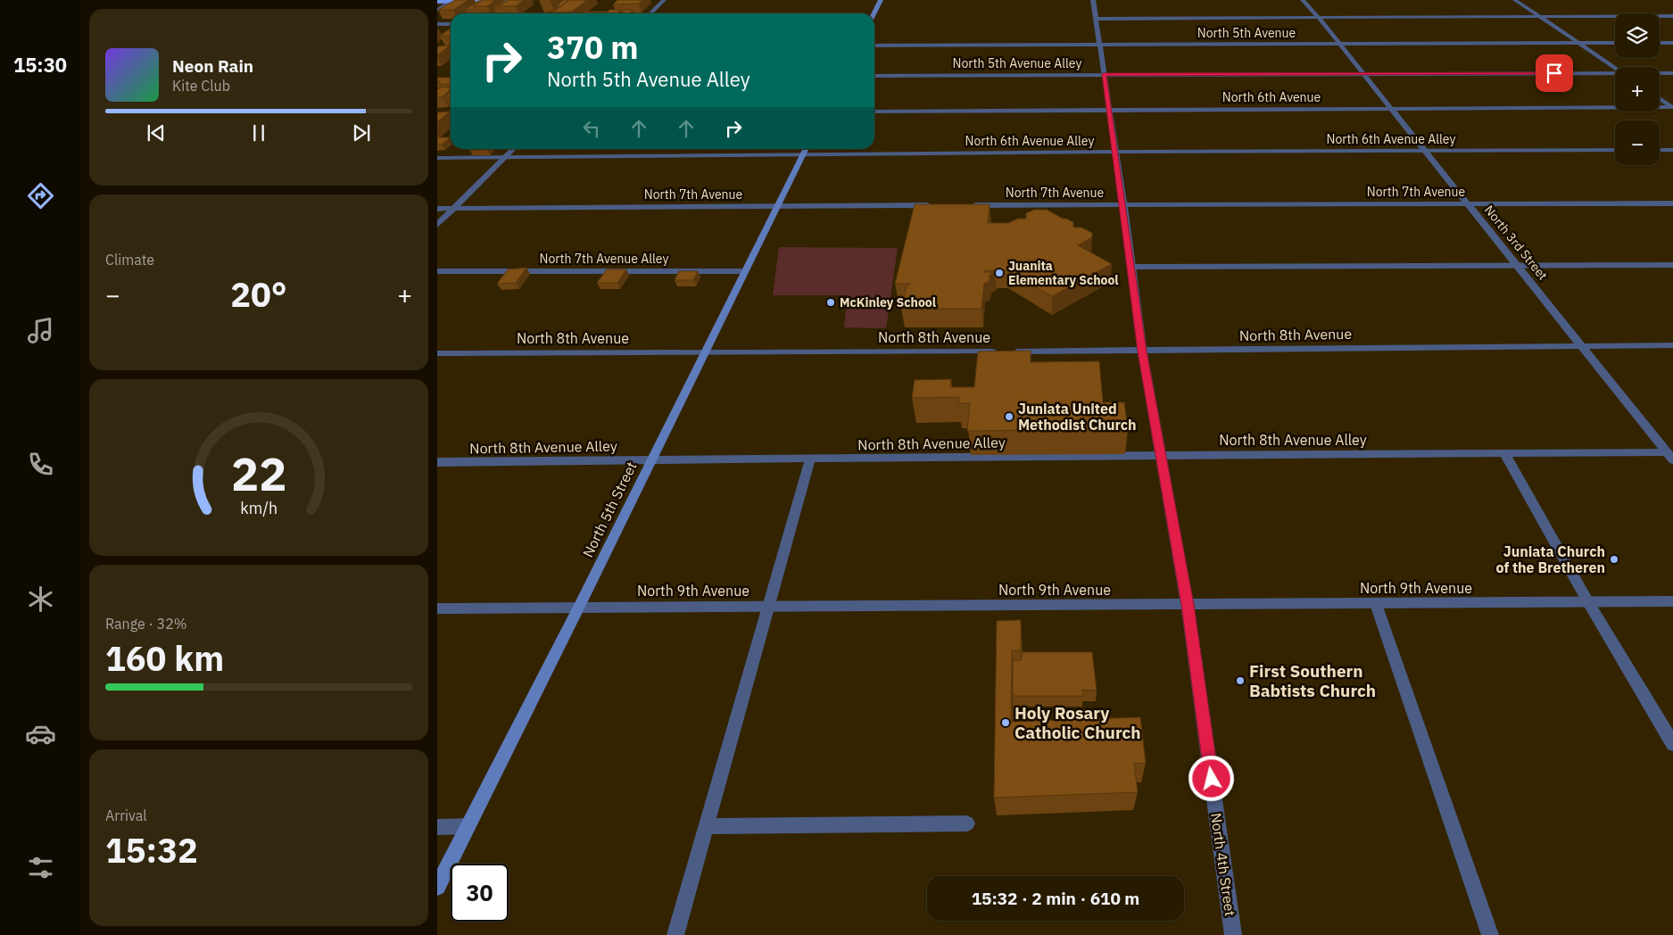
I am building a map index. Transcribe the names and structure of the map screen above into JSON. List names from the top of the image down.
{
  "streets": {
    "street": [
      "North 5th Avenue",
      "North 5th Avenue Alley",
      "North 6th Avenue",
      "North 6th Avenue Alley",
      "North 7th Avenue",
      "North 3rd Street",
      "North 7th Avenue Alley",
      "North 8th Avenue",
      "North 8th Avenue Alley",
      "North 5th Street",
      "North 9th Avenue",
      "North 4th Street"
    ]
  },
  "crossings": [
    ["North 5th Avenue", "North 3rd Street"],
    ["North 5th Avenue", "North 4th Street"],
    ["North 5th Avenue Alley", "North 3rd Street"],
    ["North 5th Avenue Alley", "North 4th Street"],
    ["North 6th Avenue", "North 3rd Street"],
    ["North 6th Avenue", "North 4th Street"],
    ["North 6th Avenue Alley", "North 3rd Street"],
    ["North 6th Avenue Alley", "North 5th Street"],
    ["North 6th Avenue Alley", "North 4th Street"],
    ["North 7th Avenue", "North 3rd Street"],
    ["North 7th Avenue", "North 5th Street"],
    ["North 7th Avenue", "North 4th Street"],
    ["North 3rd Street", "North 8th Avenue"],
    ["North 3rd Street", "North 8th Avenue Alley"],
    ["North 7th Avenue Alley", "North 5th Street"],
    ["North 8th Avenue", "North 5th Street"],
    ["North 8th Avenue", "North 4th Street"],
    ["North 8th Avenue Alley", "North 5th Street"],
    ["North 8th Avenue Alley", "North 4th Street"],
    ["North 5th Street", "North 9th Avenue"],
    ["North 9th Avenue", "North 4th Street"]
  ],
  "places": [
    "Juanita Elementary School",
    "McKinley School",
    "Juniata United Methodist Church",
    "Juniata Church of the Bretheren",
    "First Southern Babtists Church",
    "Holy Rosary Catholic Church"
  ],
  "page": {
    "tabs": "15:30",
    "map_buttons": ["+", "−"],
    "turn": ["370 m", "North 5th Avenue Alley"],
    "song": ["Neon Rain", "Kite Club"],
    "tile": [
      "Climate",
      ["Range · 32%", "160 km"],
      ["Arrival", "15:32"]
    ],
    "heat": ["−", "20°", "+"],
    "limit": "30",
    "trip": "15:32 · 2 min · 610 m",
    "gauge": ["22", "km/h"]
  }
}
